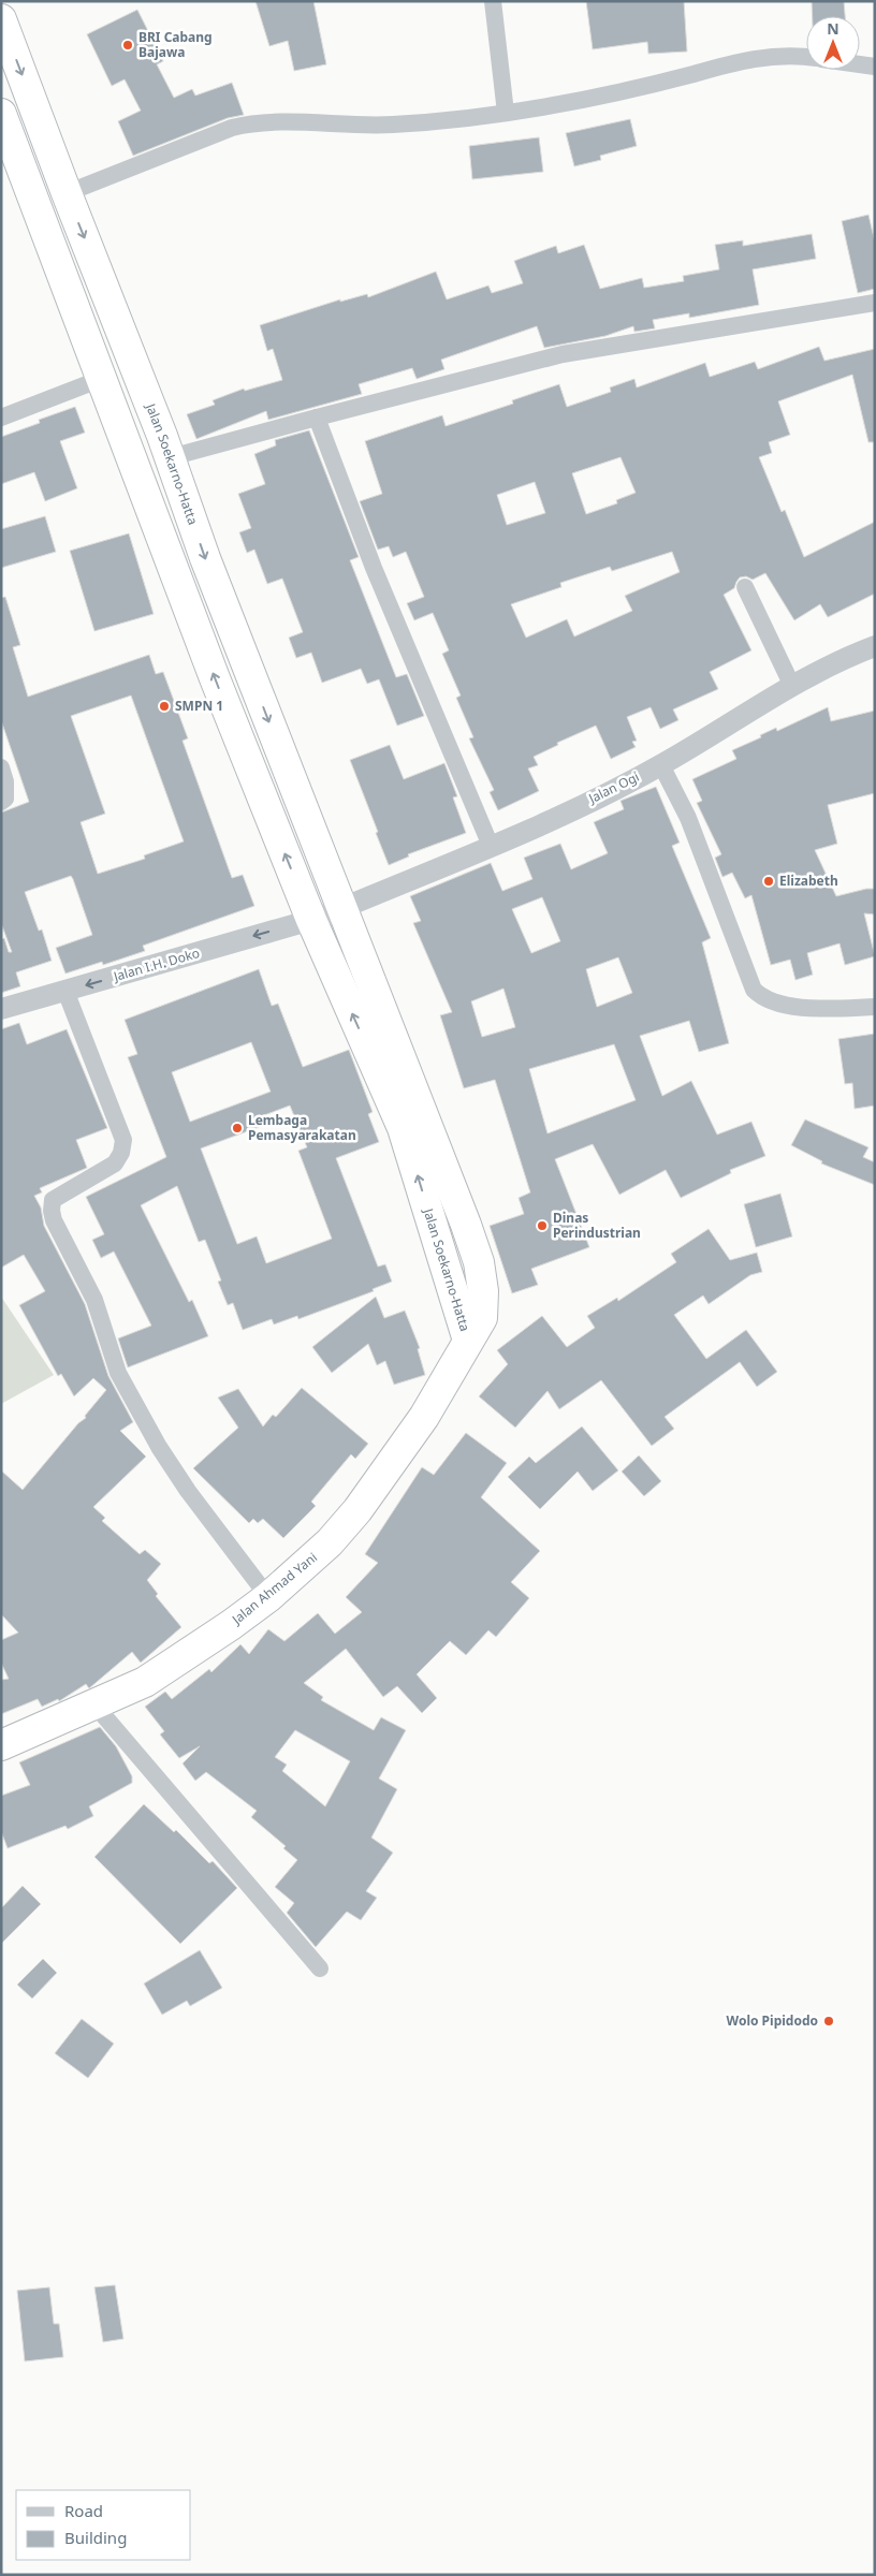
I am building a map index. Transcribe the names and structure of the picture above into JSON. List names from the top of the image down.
{
  "streets": {
    "highway": ["Jalan Soekarno-Hatta", "Jalan Ahmad Yani"],
    "street": ["Jalan Ogi", "Jalan I.H. Doko"]
  },
  "crossings": [
    ["Jalan Soekarno-Hatta", "Jalan Ogi"],
    ["Jalan Soekarno-Hatta", "Jalan I.H. Doko"],
    ["Jalan Soekarno-Hatta", "Jalan Ahmad Yani"]
  ],
  "one_way": ["Jalan I.H. Doko"],
  "places": [
    "BRI Cabang Bajawa",
    "SMPN 1",
    "Elizabeth",
    "Lembaga Pemasyarakatan",
    "Dinas Perindustrian",
    "Wolo Pipidodo"
  ],
  "legend": ["Road", "Building"],
  "north": "top"
}
